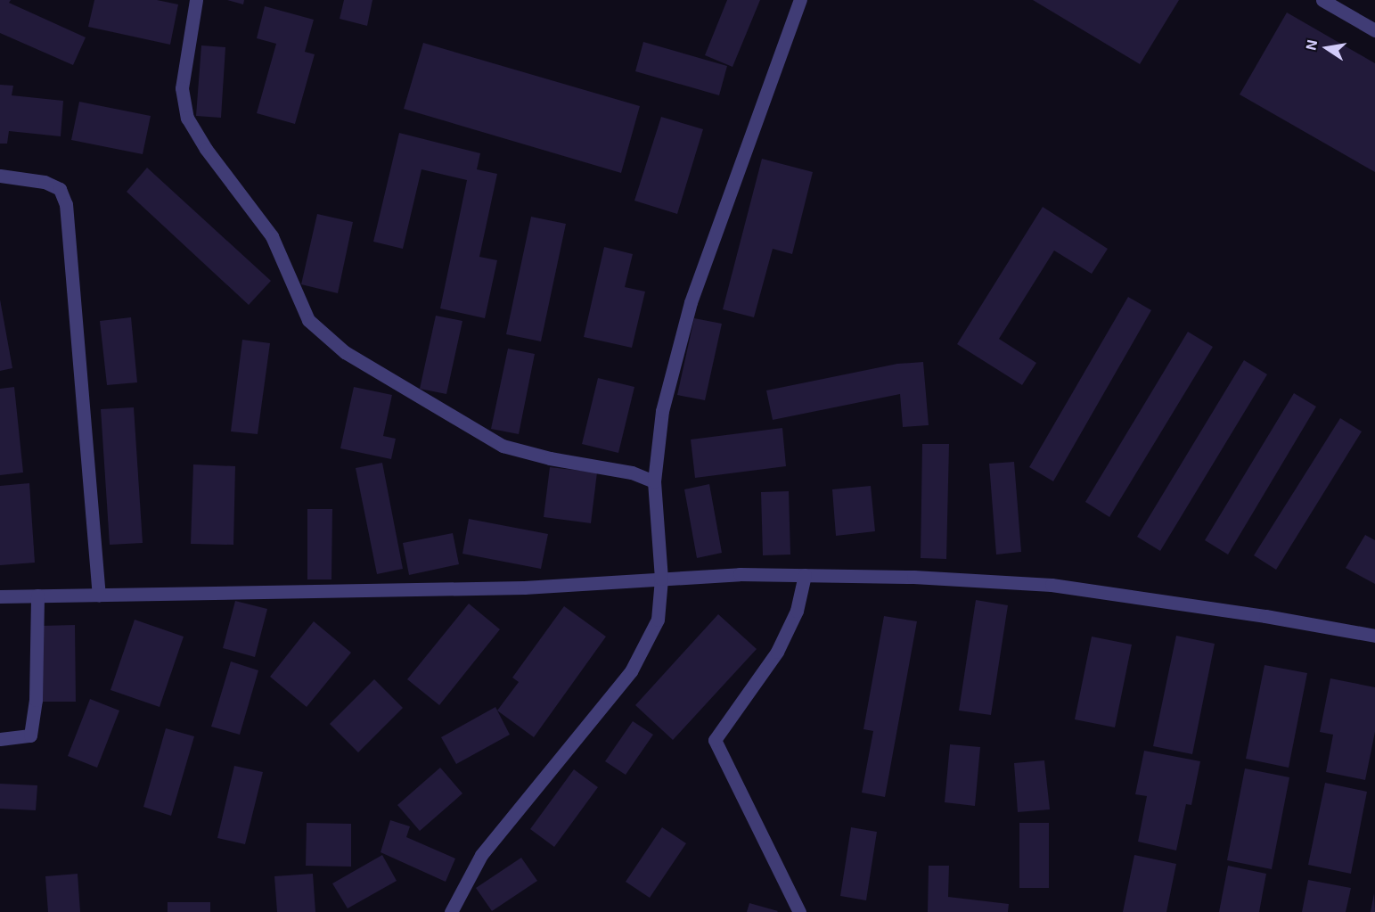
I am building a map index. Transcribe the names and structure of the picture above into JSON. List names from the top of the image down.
{
  "north": "left"
}
